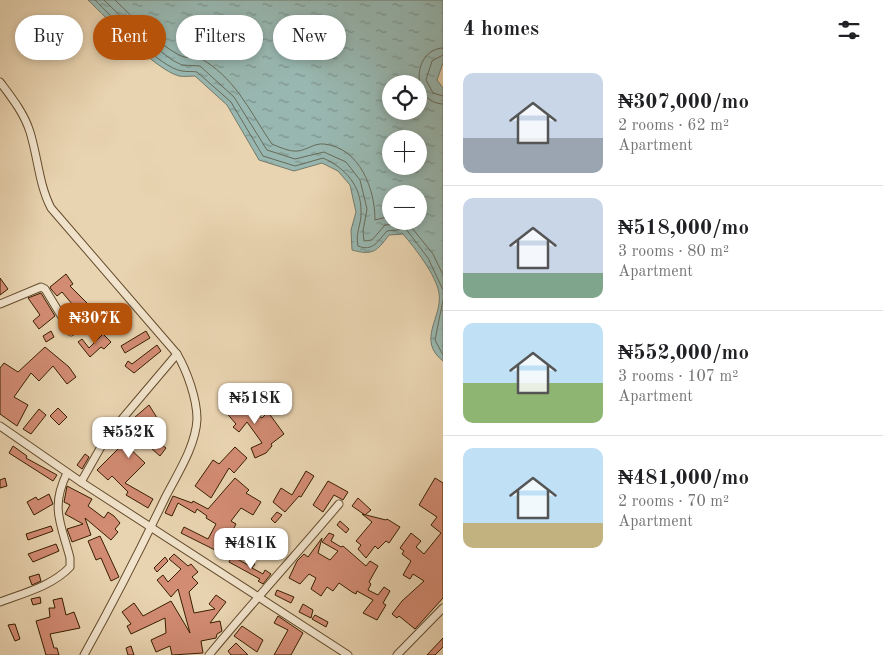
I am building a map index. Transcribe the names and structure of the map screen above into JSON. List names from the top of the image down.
{
  "page": {
    "heading": "4 homes",
    "chip": [
      "Buy",
      "Rent",
      "Filters",
      "New"
    ],
    "list": [
      {
        "name": "₦307,000/mo",
        "note": "2 rooms · 62 m² · Apartment"
      },
      {
        "name": "₦518,000/mo",
        "note": "3 rooms · 80 m² · Apartment"
      },
      {
        "name": "₦552,000/mo",
        "note": "3 rooms · 107 m² · Apartment"
      },
      {
        "name": "₦481,000/mo",
        "note": "2 rooms · 70 m² · Apartment"
      }
    ],
    "map_buttons": ["+", "−"],
    "price": [
      "₦307K",
      "₦518K",
      "₦552K",
      "₦481K"
    ]
  }
}
